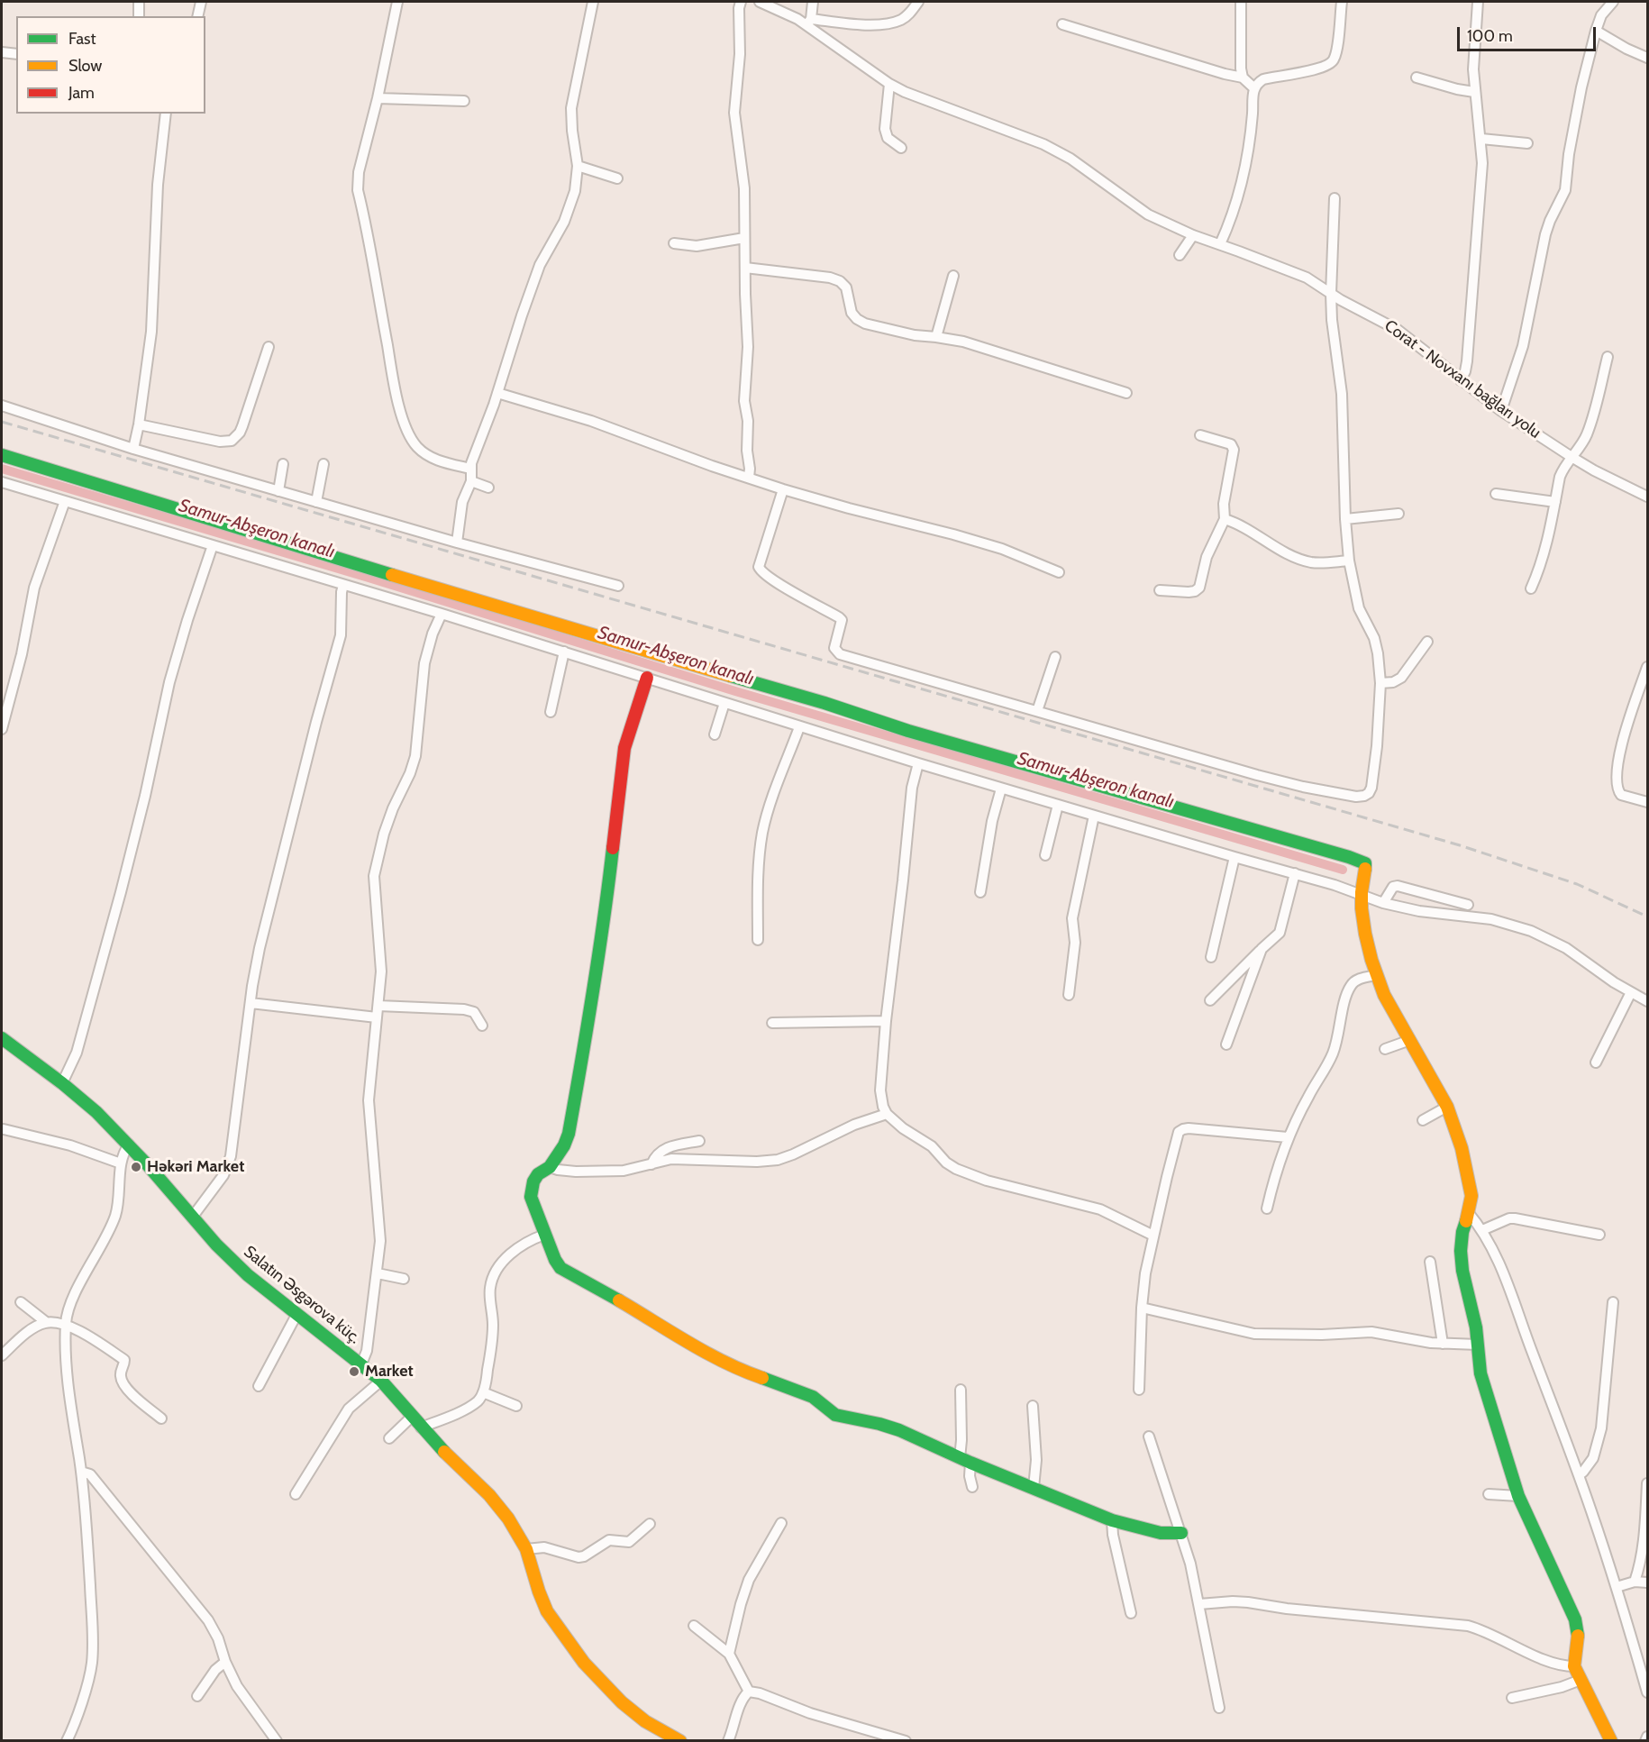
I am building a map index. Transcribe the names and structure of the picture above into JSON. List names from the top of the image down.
{
  "streets": {
    "street": ["Corat - Novxanı bağları yolu", "Salatın Əsgərova küç."]
  },
  "water": ["Samur-Abşeron kanalı"],
  "places": ["Həkəri Market", "Market"],
  "legend": ["Fast", "Slow", "Jam"],
  "scale_bar": "100 m"
}
